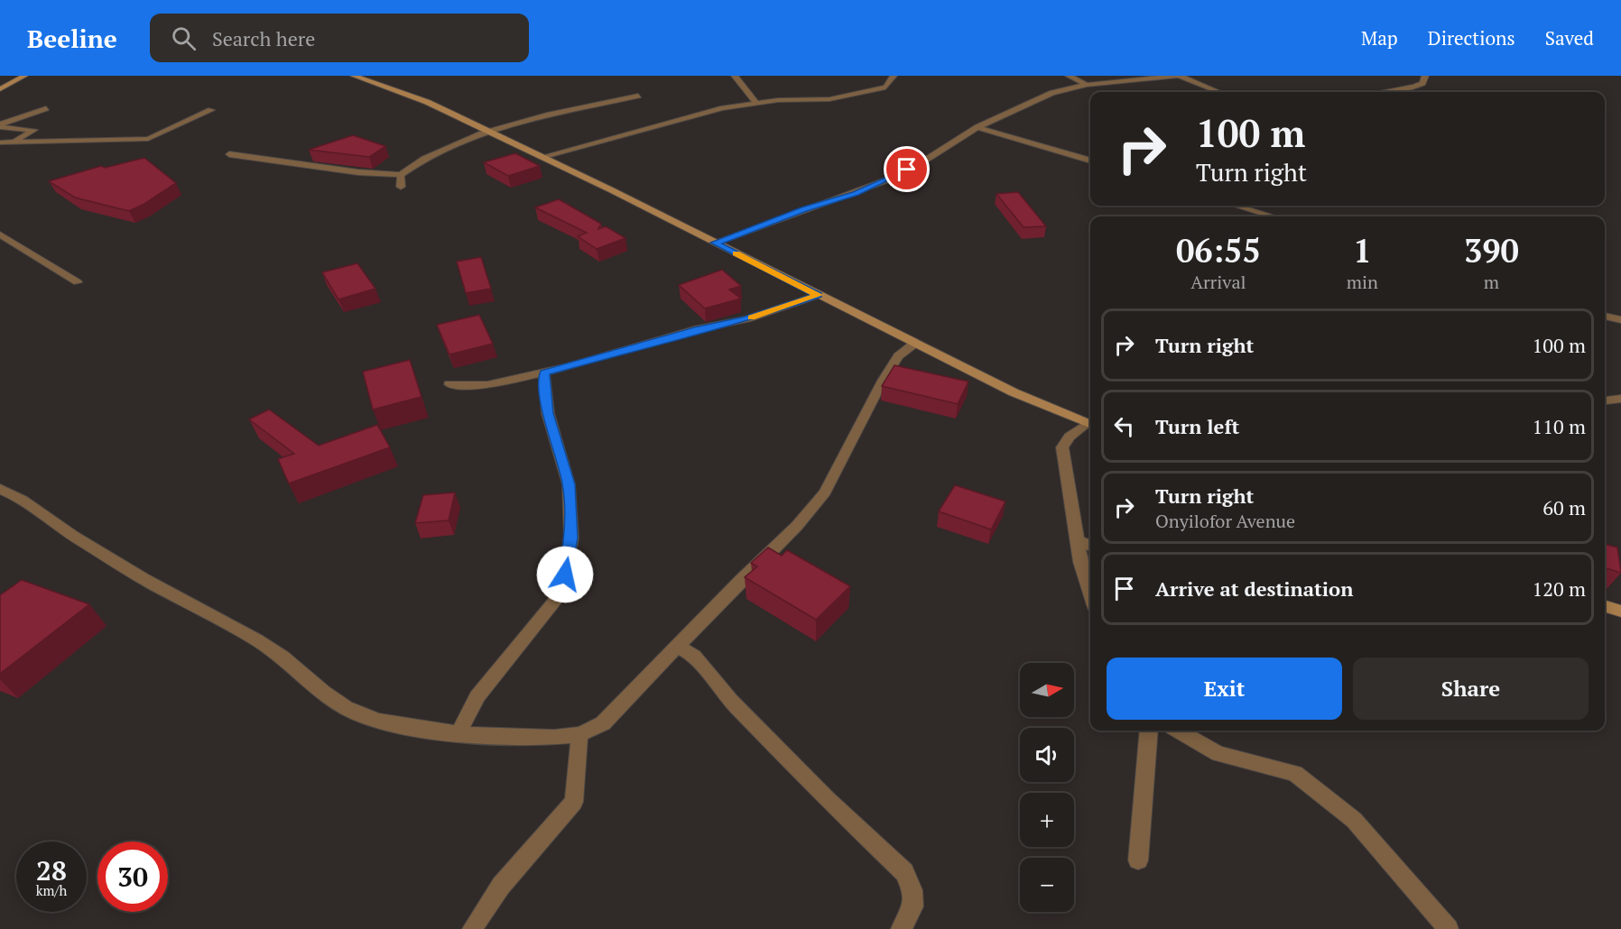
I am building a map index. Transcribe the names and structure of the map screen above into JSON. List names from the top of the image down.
{
  "north": "right",
  "page": {
    "header": "Beeline",
    "search": "Search here",
    "nav": ["Map", "Directions", "Saved"],
    "turn": ["100 m", "Turn right"],
    "eta": [
      "06:55",
      "Arrival",
      "1",
      "min",
      "390",
      "m"
    ],
    "list": [
      {
        "name": "Turn right",
        "value": "100 m"
      },
      {
        "name": "Turn left",
        "value": "110 m"
      },
      {
        "name": "Turn right",
        "note": "Onyilofor Avenue",
        "value": "60 m"
      },
      {
        "name": "Arrive at destination",
        "value": "120 m"
      }
    ],
    "buttons": ["Exit", "Share"],
    "map_buttons": ["+", "−"],
    "speed": "28 km/h",
    "limit": "30"
  }
}
